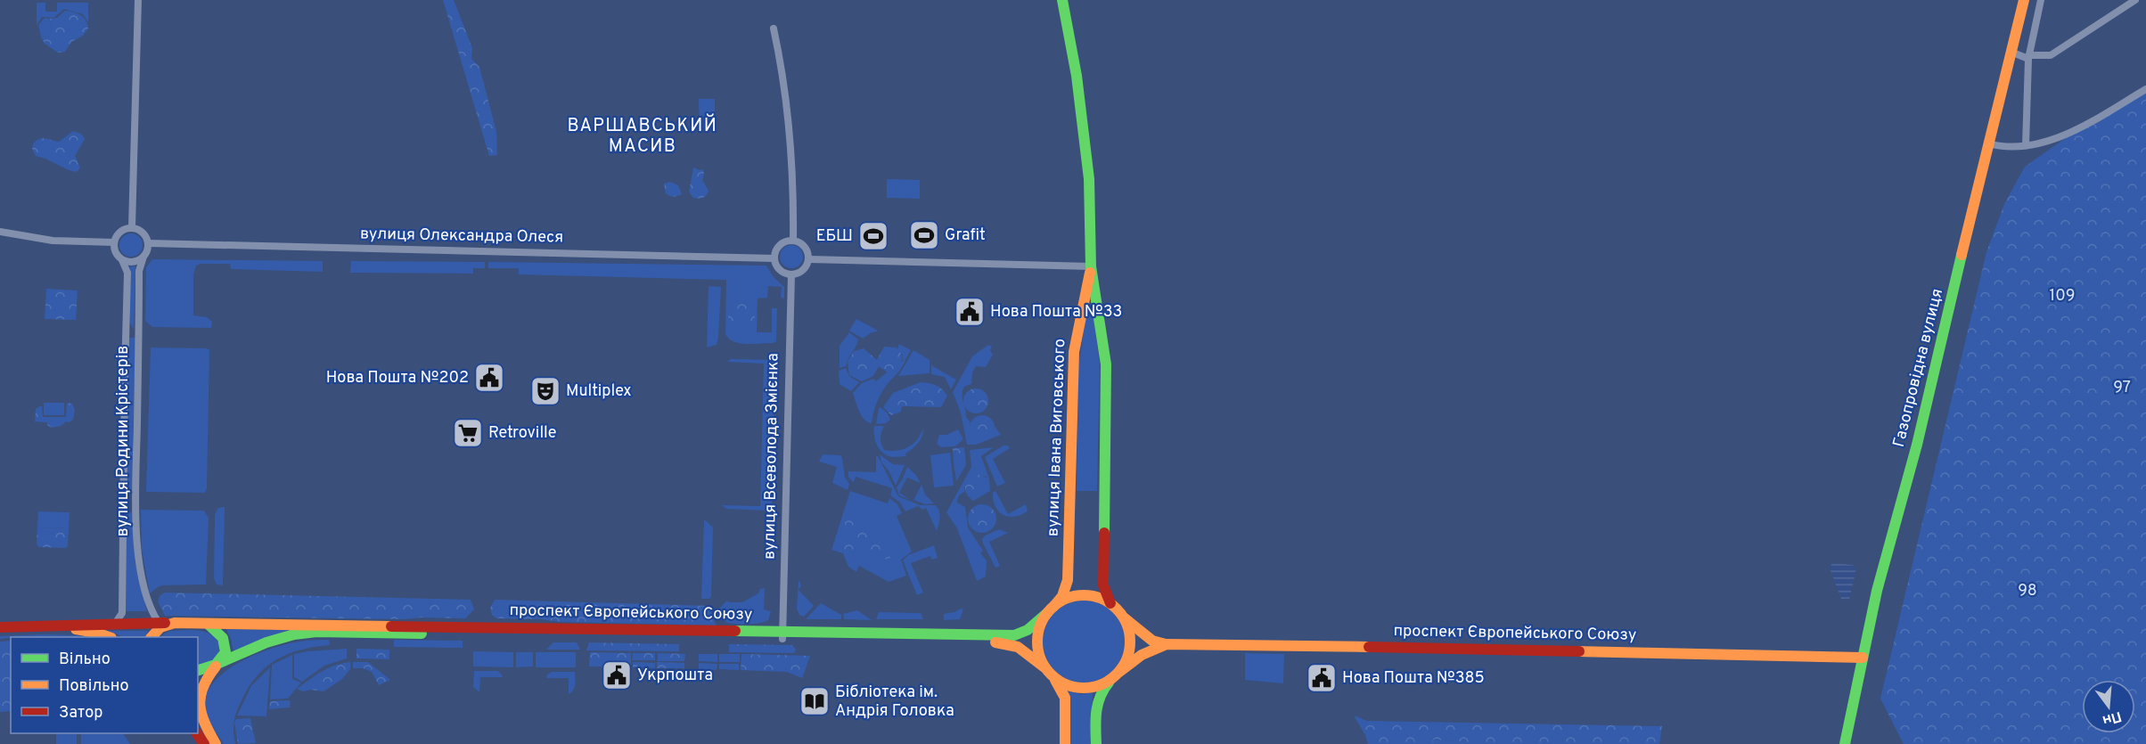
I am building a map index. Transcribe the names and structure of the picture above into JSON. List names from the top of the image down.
{
  "streets": {
    "main road": ["Газопровідна вулиця", "вулиця Івана Виговського", "проспект Європейського Союзу"],
    "street": ["вулиця Олександра Олеся", "вулиця Родини Крістерів", "вулиця Всеволода Змієнка"]
  },
  "crossings": [
    ["вулиця Олександра Олеся", "вулиця Родини Крістерів"],
    ["вулиця Олександра Олеся", "вулиця Всеволода Змієнка"],
    ["Газопровідна вулиця", "проспект Європейського Союзу"],
    ["вулиця Івана Виговського", "проспект Європейського Союзу"],
    ["вулиця Всеволода Змієнка", "проспект Європейського Союзу"]
  ],
  "districts": ["ВАРШАВСЬКИЙ МАСИВ"],
  "parks": ["109", "97", "98"],
  "places": {
    "sports": ["Grafit", "ЕБШ"],
    "public building": [
      "Нова Пошта №33",
      "Нова Пошта №202",
      "Укрпошта",
      "Нова Пошта №385"
    ],
    "theatre": ["Multiplex"],
    "supermarket": ["Retroville"],
    "library": ["Бібліотека ім. Андрія Головка"]
  },
  "legend": ["Вільно", "Повільно", "Затор"],
  "north": "bottom"
}
